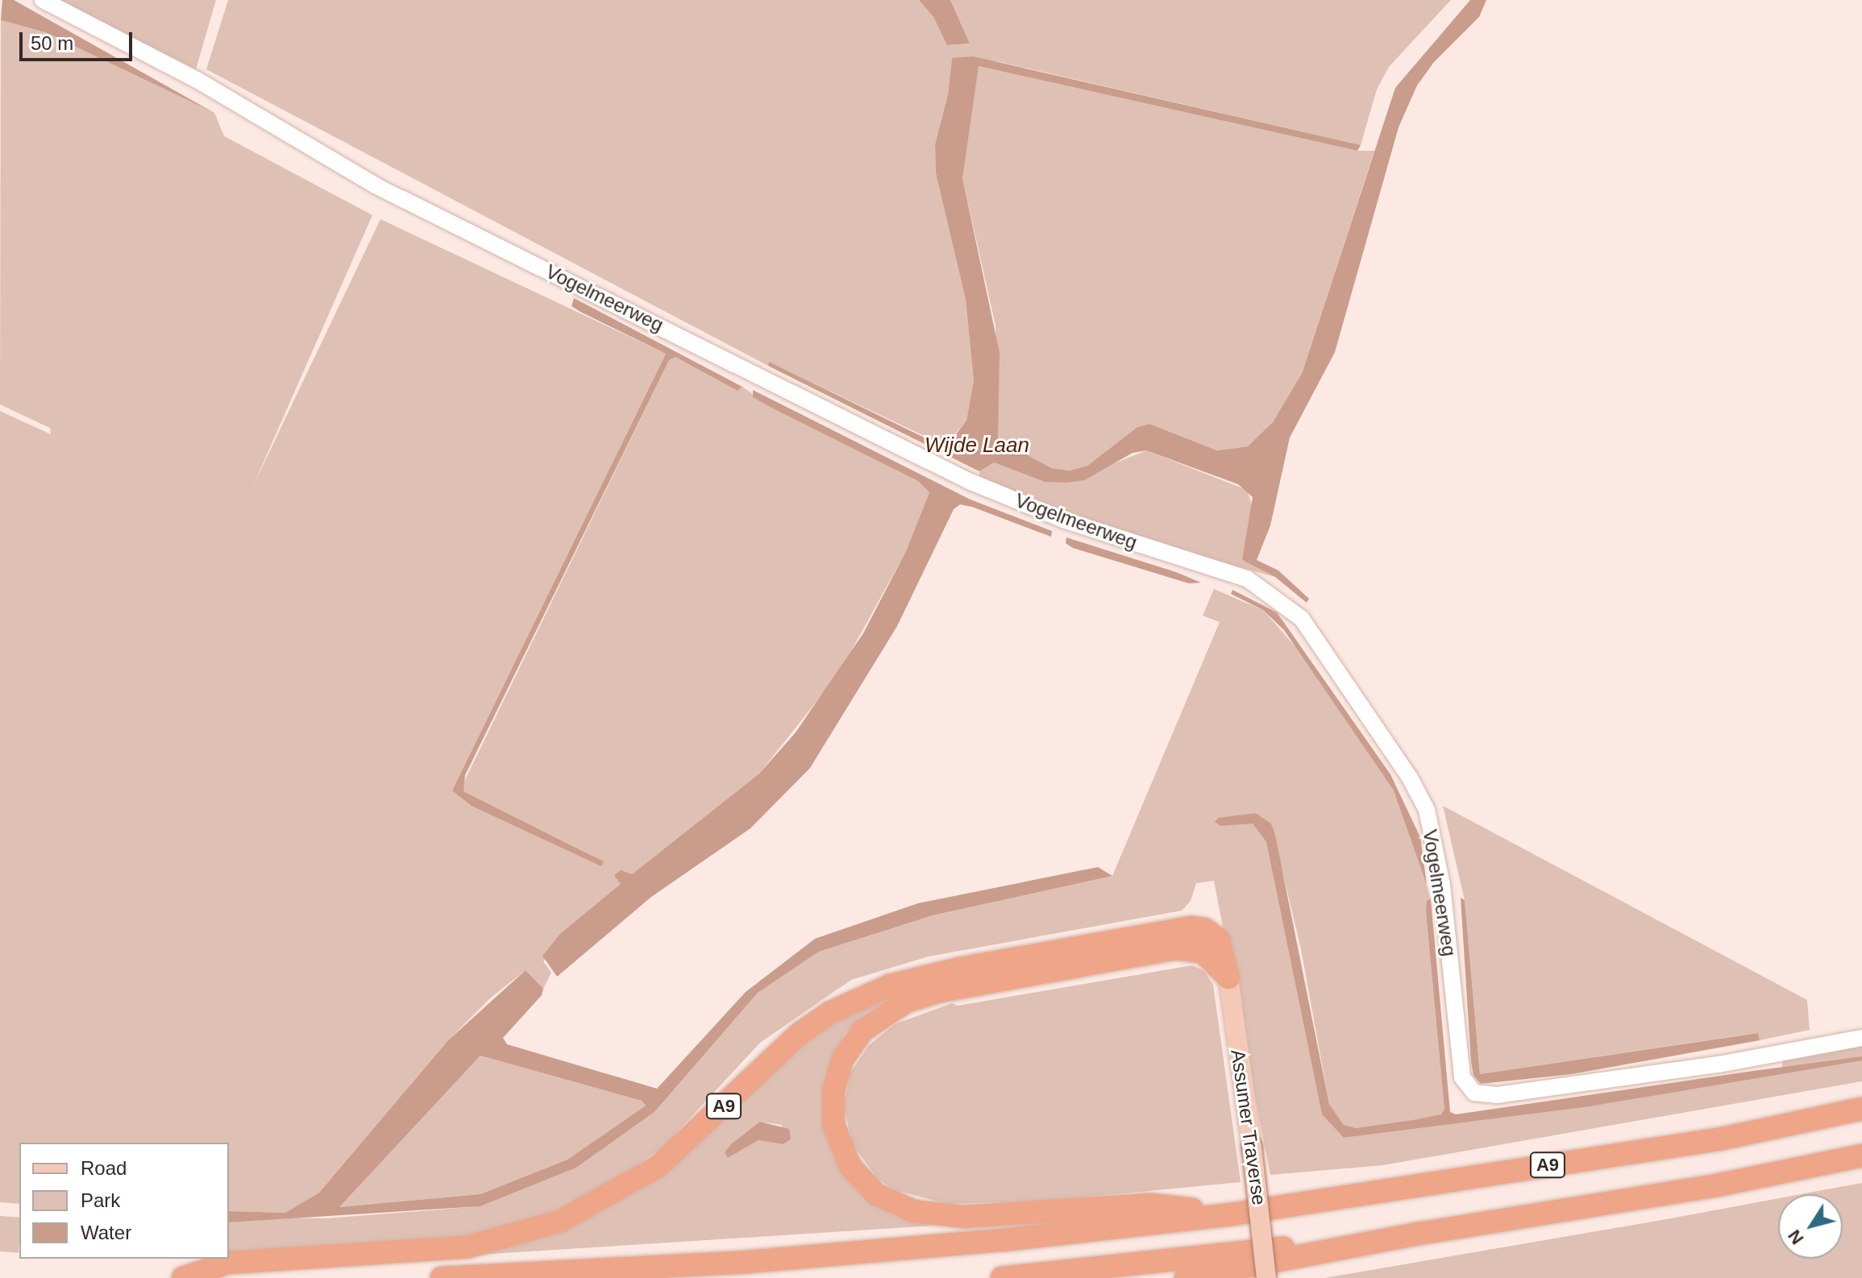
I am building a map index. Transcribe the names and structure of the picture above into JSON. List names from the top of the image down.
{
  "streets": {
    "highway": ["A9"],
    "main road": ["Assumer Traverse"],
    "street": ["Vogelmeerweg"]
  },
  "crossings": [
    ["A9", "Assumer Traverse"]
  ],
  "water": ["Wijde Laan"],
  "legend": ["Road", "Park", "Water"],
  "scale_bar": "50 m",
  "north": "bottom left"
}
